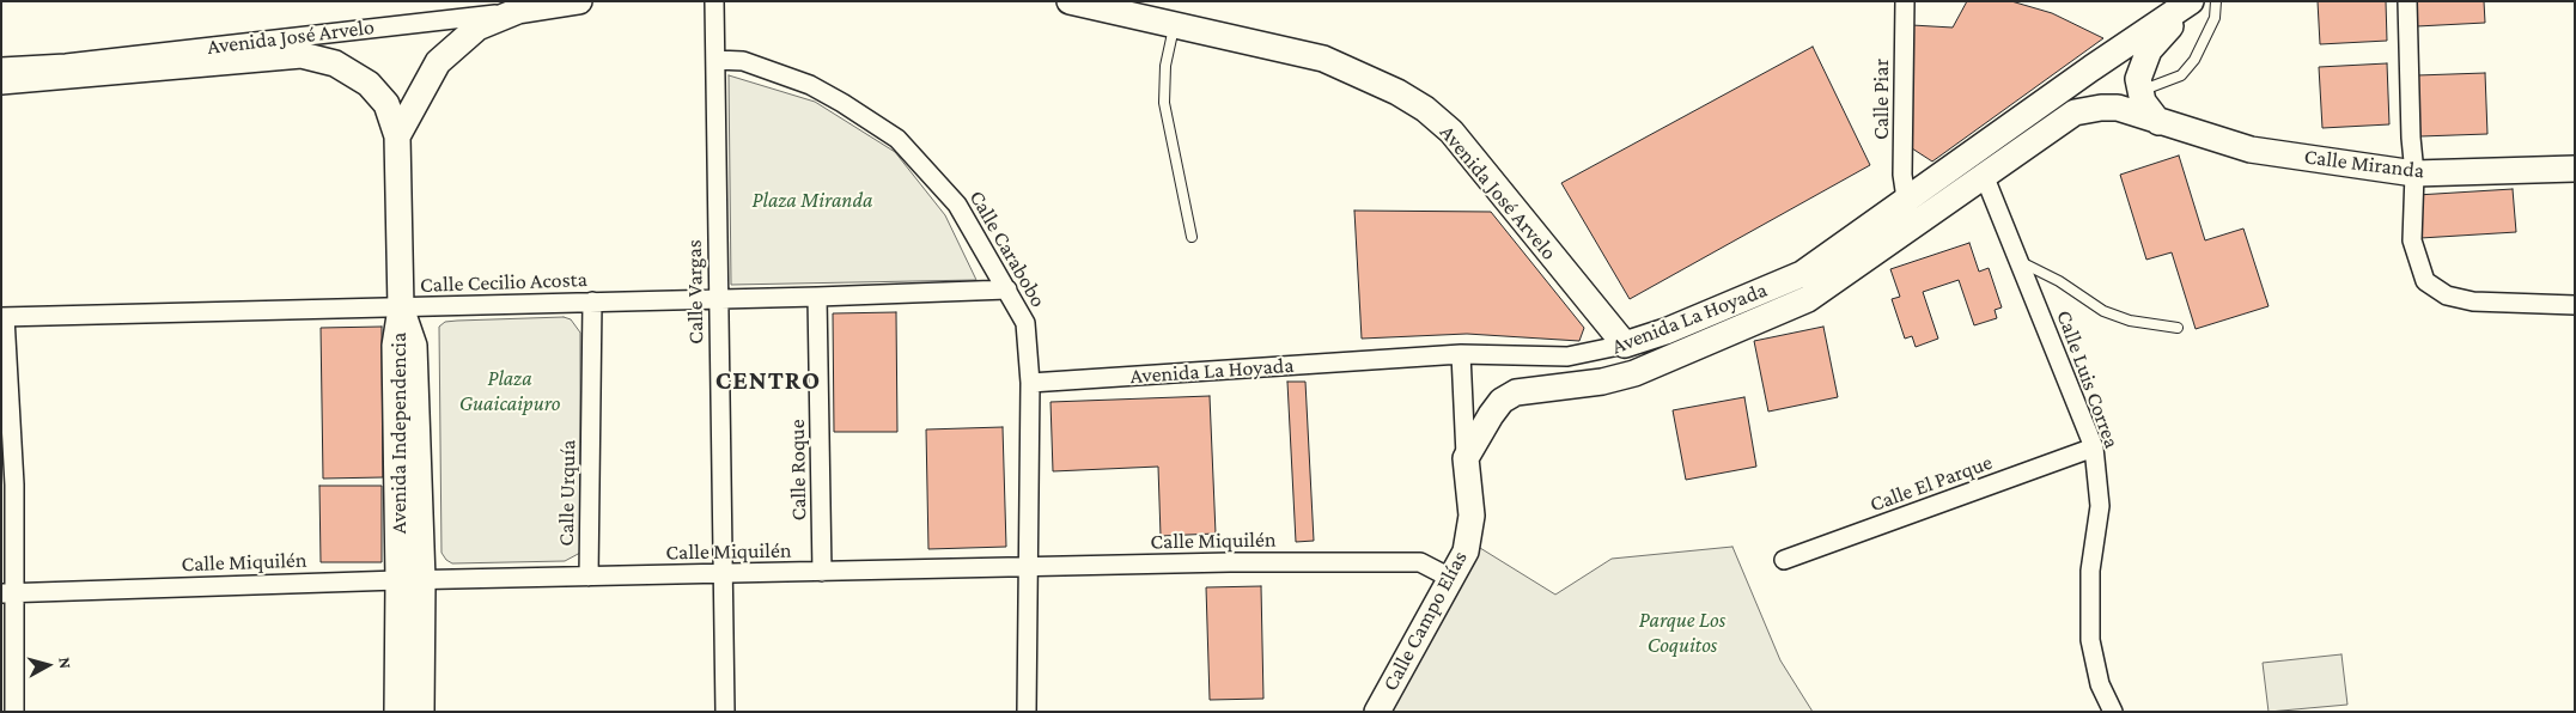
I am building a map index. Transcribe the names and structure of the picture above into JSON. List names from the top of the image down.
{
  "streets": {
    "street": [
      "Avenida José Arvelo",
      "Calle Piar",
      "Calle Miranda",
      "Calle Carabobo",
      "Calle Cecilio Acosta",
      "Calle Vargas",
      "Avenida La Hoyada",
      "Calle Luis Correa",
      "Avenida Independencia",
      "Calle Roque",
      "Calle El Parque",
      "Calle Urquía",
      "Calle Miquilén",
      "Calle Campo Elías"
    ]
  },
  "crossings": [
    ["Avenida José Arvelo", "Avenida La Hoyada"],
    ["Avenida José Arvelo", "Avenida Independencia"],
    ["Calle Piar", "Avenida La Hoyada"],
    ["Calle Miranda", "Avenida La Hoyada"],
    ["Calle Carabobo", "Calle Cecilio Acosta"],
    ["Calle Carabobo", "Calle Vargas"],
    ["Calle Carabobo", "Avenida La Hoyada"],
    ["Calle Carabobo", "Calle Miquilén"],
    ["Calle Cecilio Acosta", "Calle Vargas"],
    ["Calle Cecilio Acosta", "Avenida Independencia"],
    ["Calle Cecilio Acosta", "Calle Roque"],
    ["Calle Cecilio Acosta", "Calle Urquía"],
    ["Calle Vargas", "Calle Miquilén"],
    ["Avenida La Hoyada", "Calle Luis Correa"],
    ["Avenida La Hoyada", "Calle Campo Elías"],
    ["Calle Luis Correa", "Calle El Parque"],
    ["Avenida Independencia", "Calle Miquilén"],
    ["Calle Roque", "Calle Miquilén"],
    ["Calle Urquía", "Calle Miquilén"],
    ["Calle Miquilén", "Calle Campo Elías"]
  ],
  "districts": ["CENTRO"],
  "parks": ["Plaza Miranda", "Plaza Guaicaipuro", "Parque Los Coquitos"],
  "north": "right"
}
